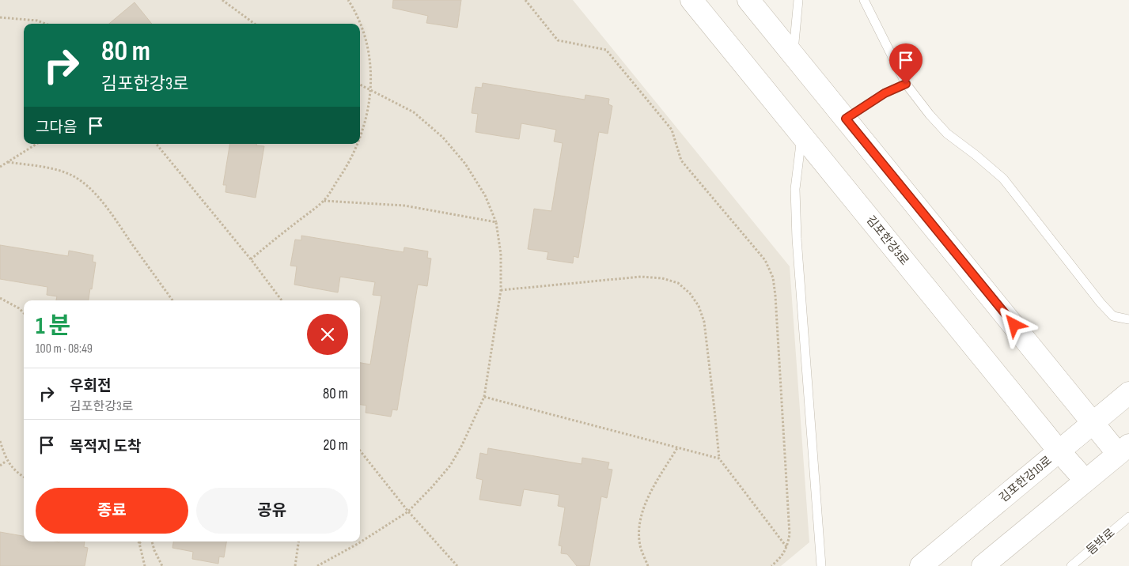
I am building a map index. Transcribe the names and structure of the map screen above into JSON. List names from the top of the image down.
{
  "streets": {
    "street": ["김포한강3로", "김포한강10로"],
    "lane": ["듬박로"]
  },
  "crossings": [
    ["김포한강3로", "김포한강10로"]
  ],
  "page": {
    "turn": ["80 m", "김포한강3로"],
    "then": "그다음",
    "heading": ["1 분", "100 m · 08:49"],
    "list": [
      {
        "name": "우회전",
        "note": "김포한강3로",
        "value": "80 m"
      },
      {
        "name": "목적지 도착",
        "value": "20 m"
      }
    ],
    "buttons": ["종료", "공유"]
  }
}
